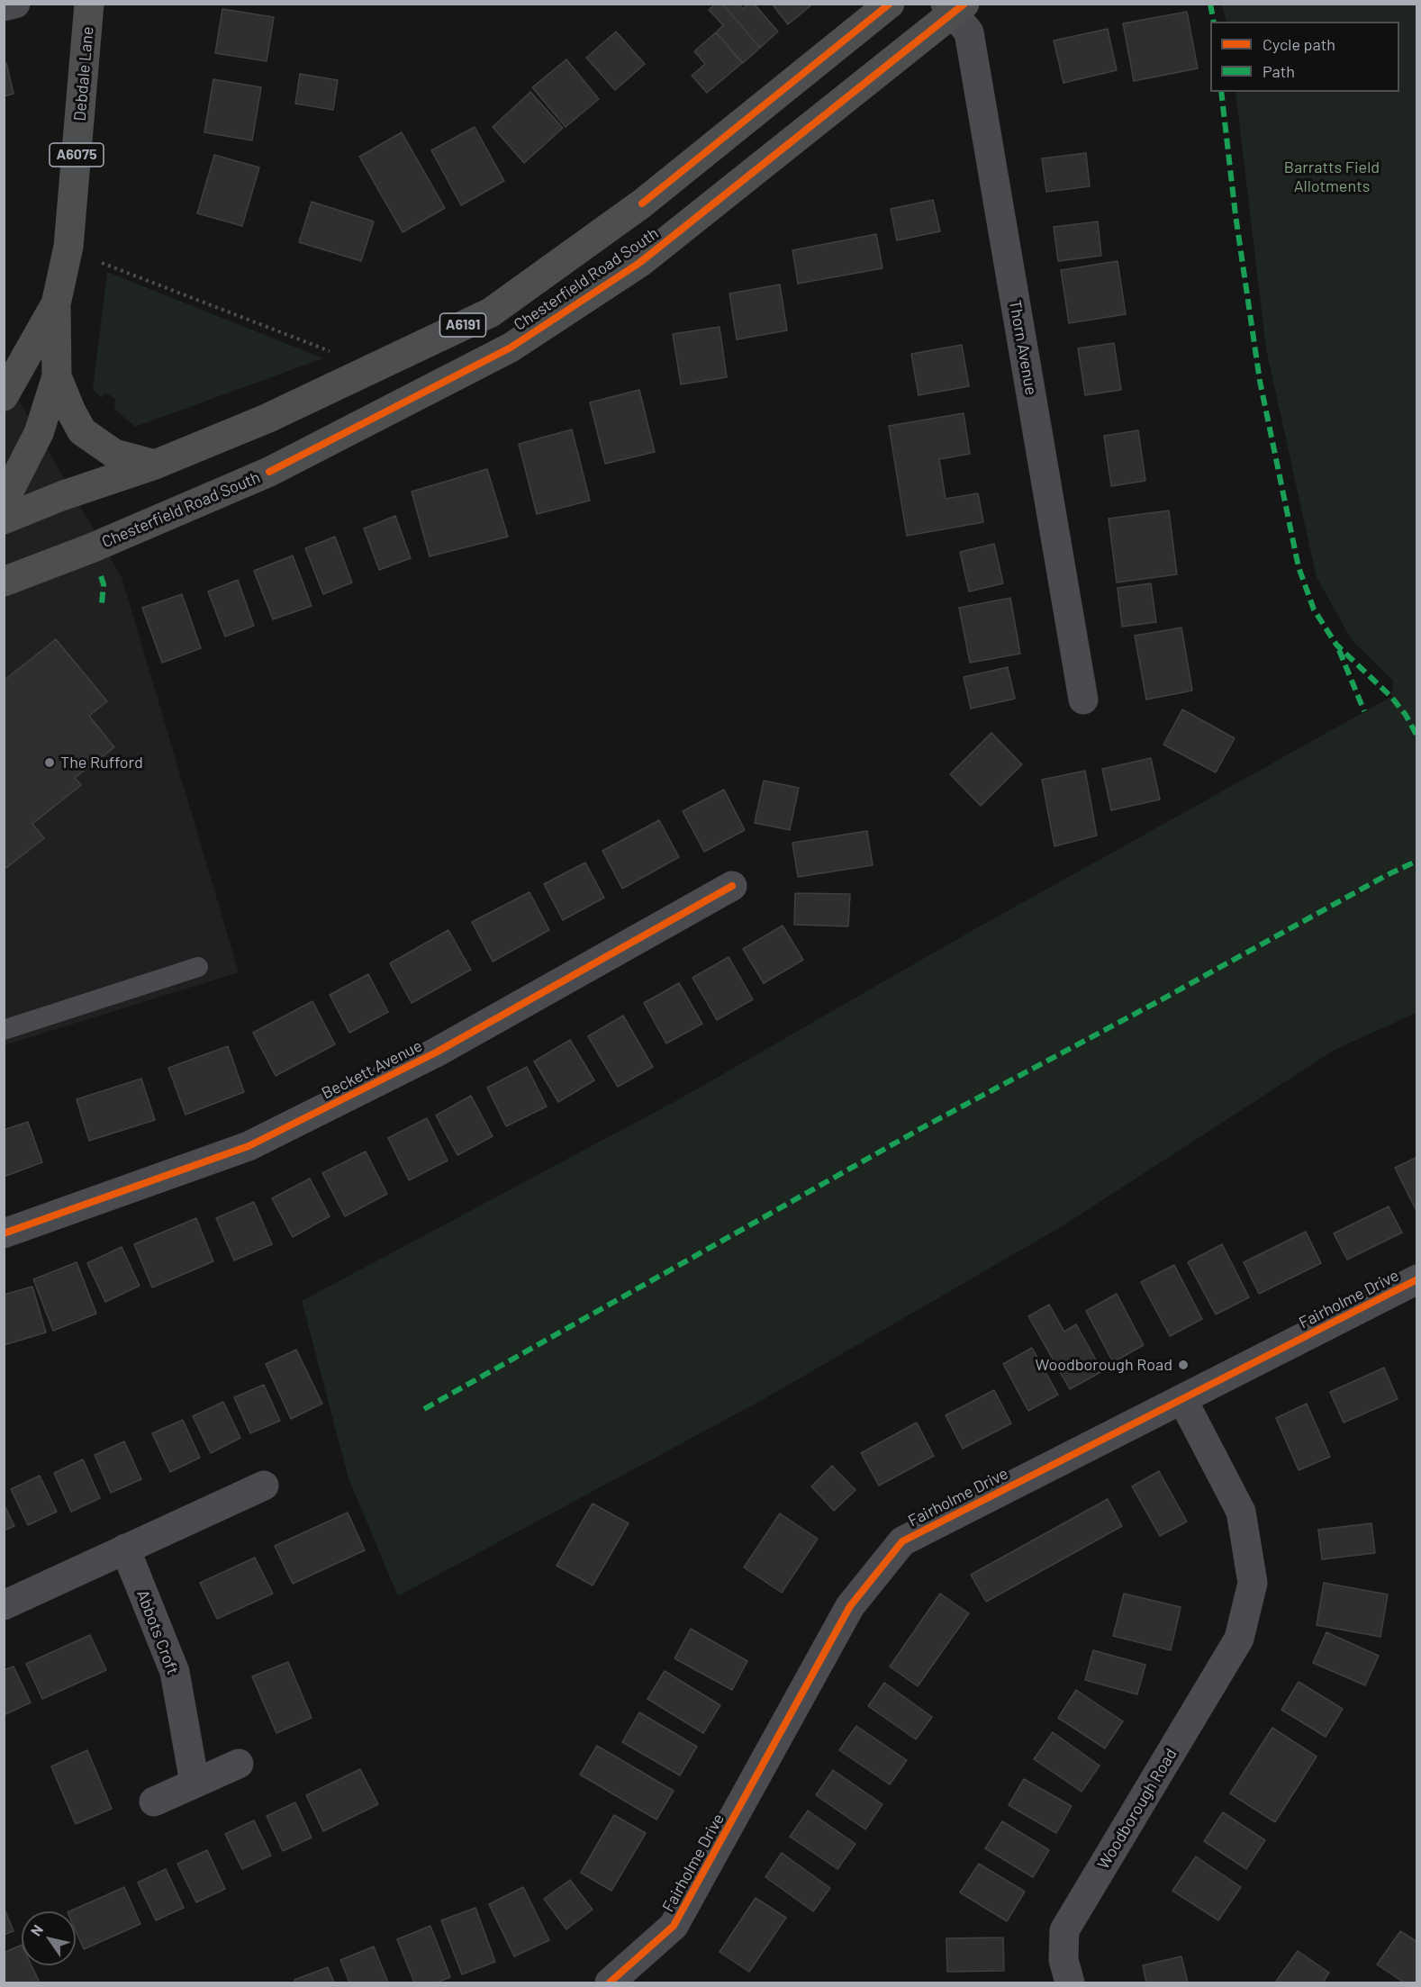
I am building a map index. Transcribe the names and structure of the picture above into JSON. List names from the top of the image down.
{
  "streets": {
    "main road": [
      "Debdale Lane",
      "A6075",
      "Chesterfield Road South",
      "A6191"
    ],
    "street": [
      "Thorn Avenue",
      "Beckett Avenue",
      "Fairholme Drive",
      "Abbots Croft",
      "Woodborough Road"
    ]
  },
  "crossings": [
    ["Chesterfield Road South", "Thorn Avenue"],
    ["Fairholme Drive", "Woodborough Road"]
  ],
  "parks": ["Barratts Field Allotments"],
  "places": ["The Rufford", "Woodborough Road"],
  "legend": ["Cycle path", "Path"],
  "north": "top left"
}
